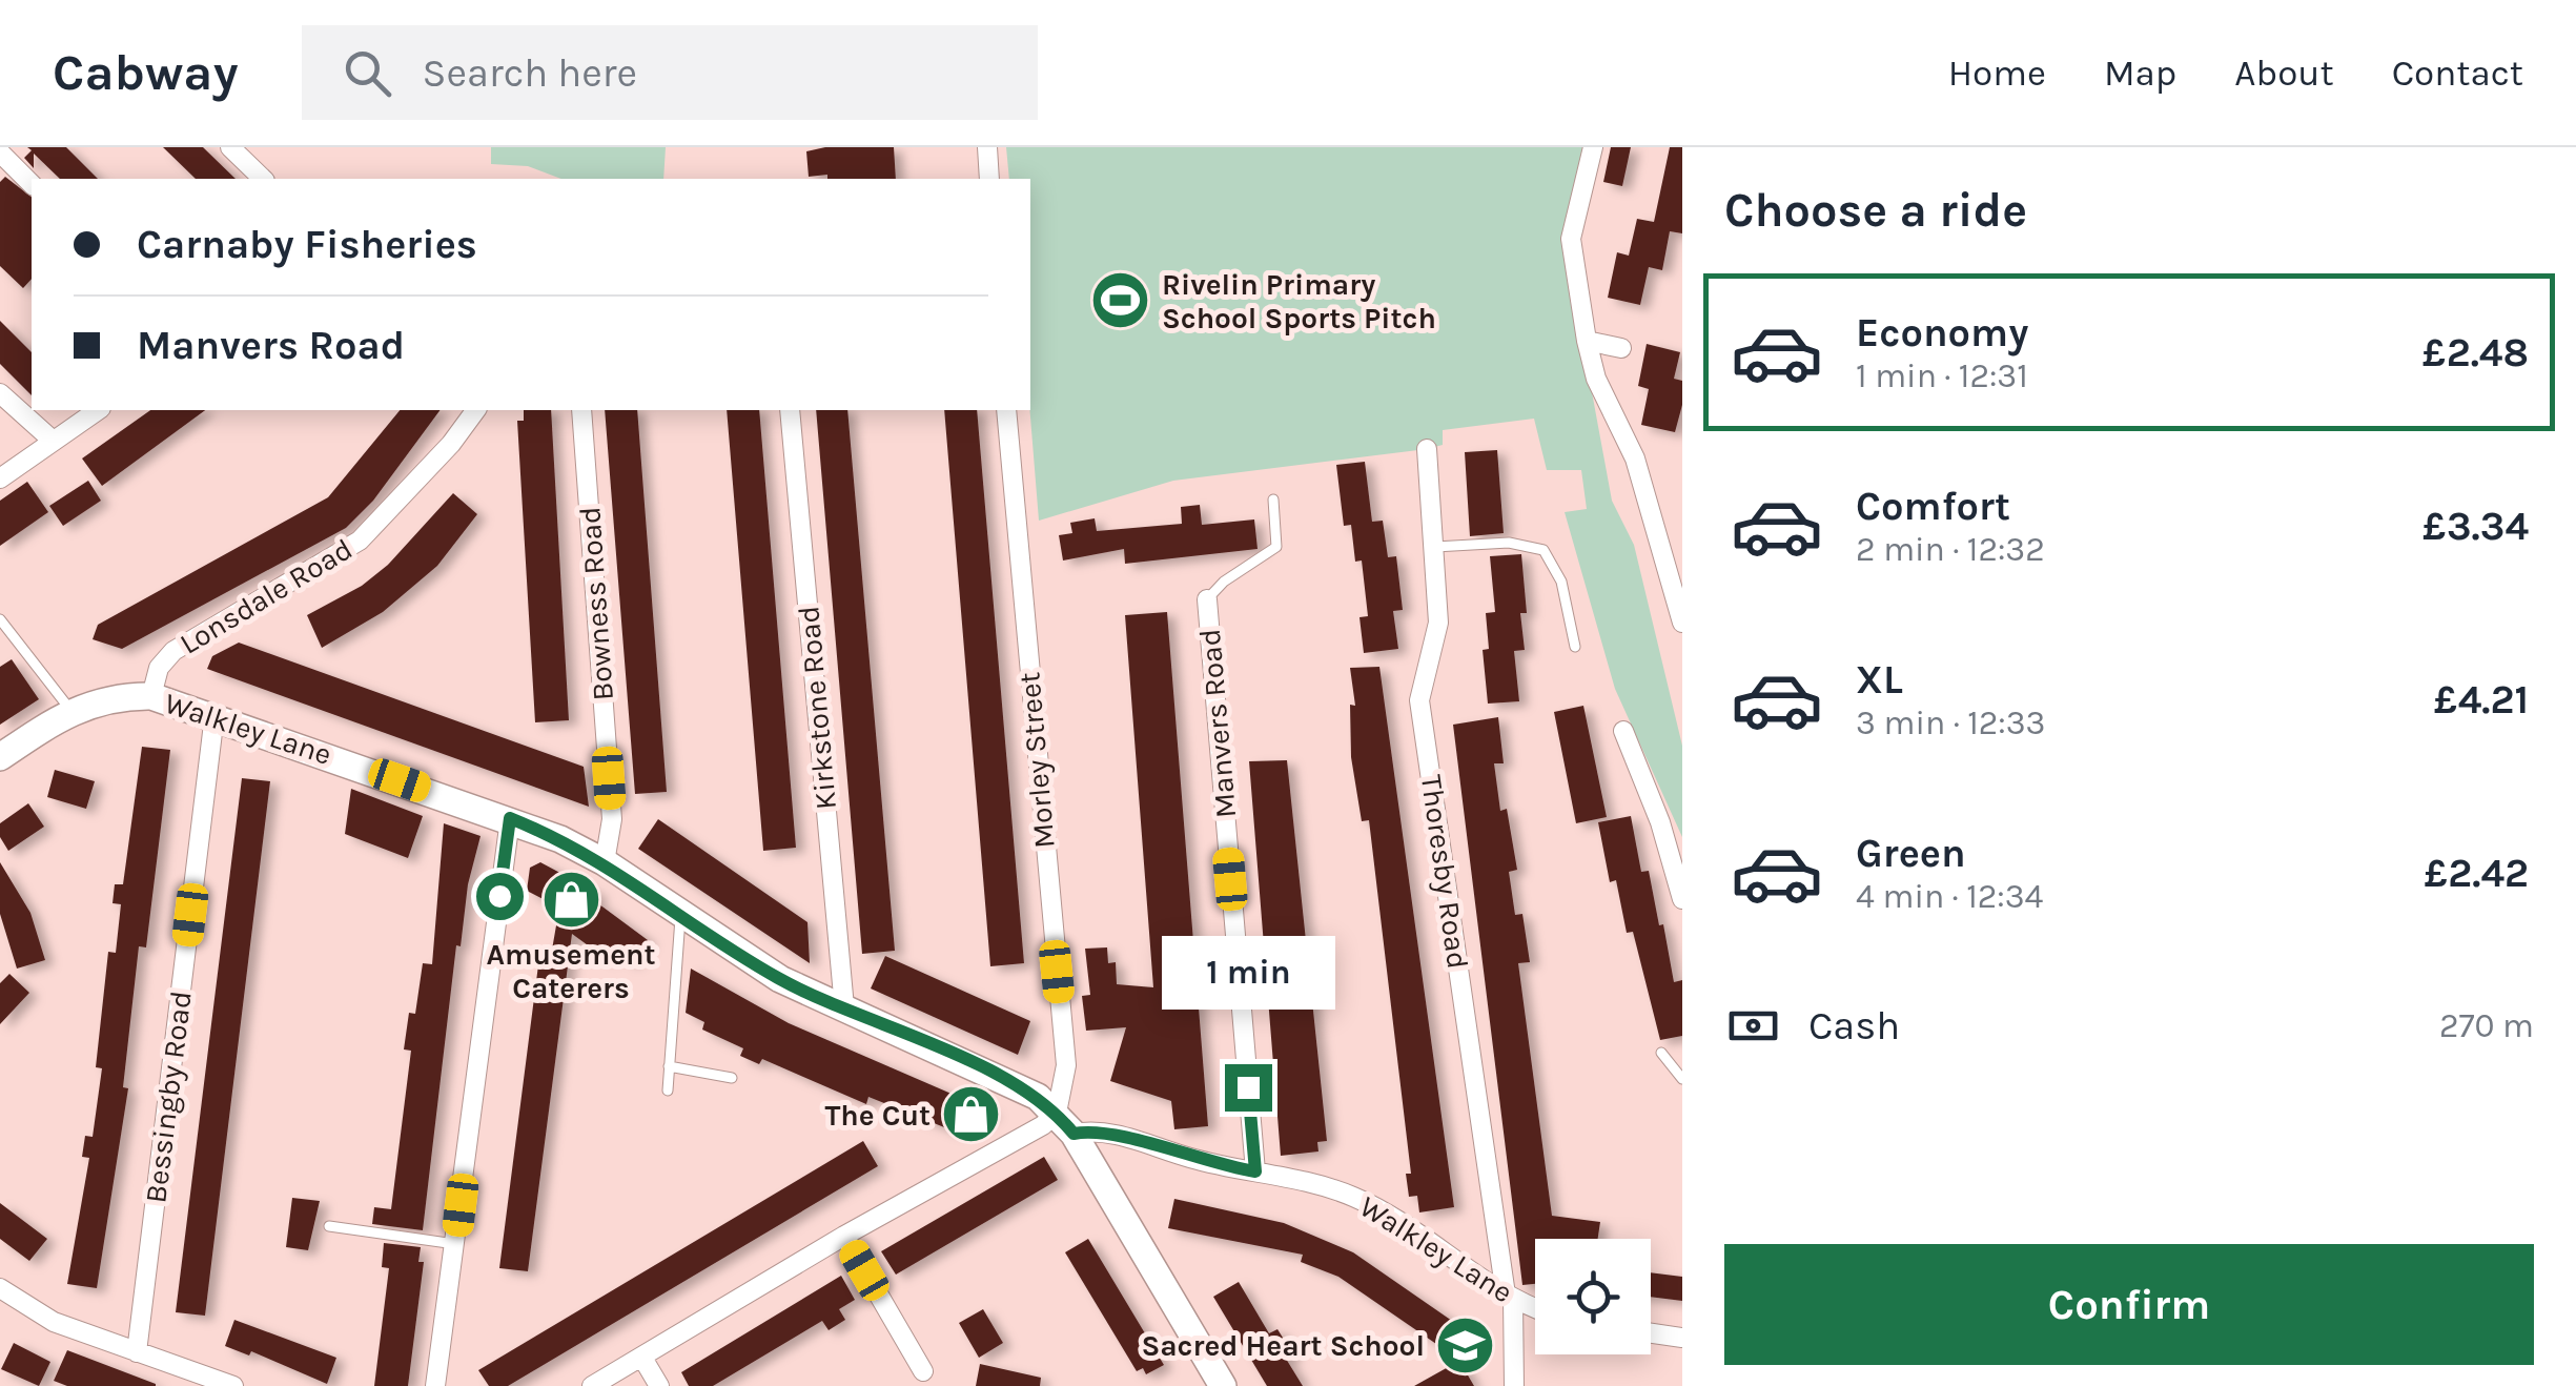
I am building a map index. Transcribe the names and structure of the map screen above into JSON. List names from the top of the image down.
{
  "streets": {
    "street": [
      "Lonsdale Road",
      "Bowness Road",
      "Kirkstone Road",
      "Manvers Road",
      "Walkley Lane",
      "Morley Street",
      "Thoresby Road",
      "Bessingby Road"
    ]
  },
  "crossings": [
    ["Lonsdale Road", "Walkley Lane"],
    ["Bowness Road", "Walkley Lane"],
    ["Kirkstone Road", "Walkley Lane"],
    ["Manvers Road", "Walkley Lane"],
    ["Walkley Lane", "Morley Street"],
    ["Walkley Lane", "Thoresby Road"],
    ["Walkley Lane", "Bessingby Road"]
  ],
  "places": {
    "sports": ["Rivelin Primary School Sports Pitch"],
    "shop": ["Amusement Caterers", "The Cut"],
    "school or university": ["Sacred Heart School"]
  },
  "page": {
    "header": "Cabway",
    "search": "Search here",
    "nav": [
      "Home",
      "Map",
      "About",
      "Contact"
    ],
    "heading": "Choose a ride",
    "banner": ["Carnaby Fisheries", "Manvers Road"],
    "list": [
      {
        "name": "Economy",
        "note": "1 min · 12:31",
        "value": "£2.48"
      },
      {
        "name": "Comfort",
        "note": "2 min · 12:32",
        "value": "£3.34"
      },
      {
        "name": "XL",
        "note": "3 min · 12:33",
        "value": "£4.21"
      },
      {
        "name": "Green",
        "note": "4 min · 12:34",
        "value": "£2.42"
      }
    ],
    "bubble": "1 min",
    "pay": ["Cash", "270 m"],
    "buttons": "Confirm"
  }
}
